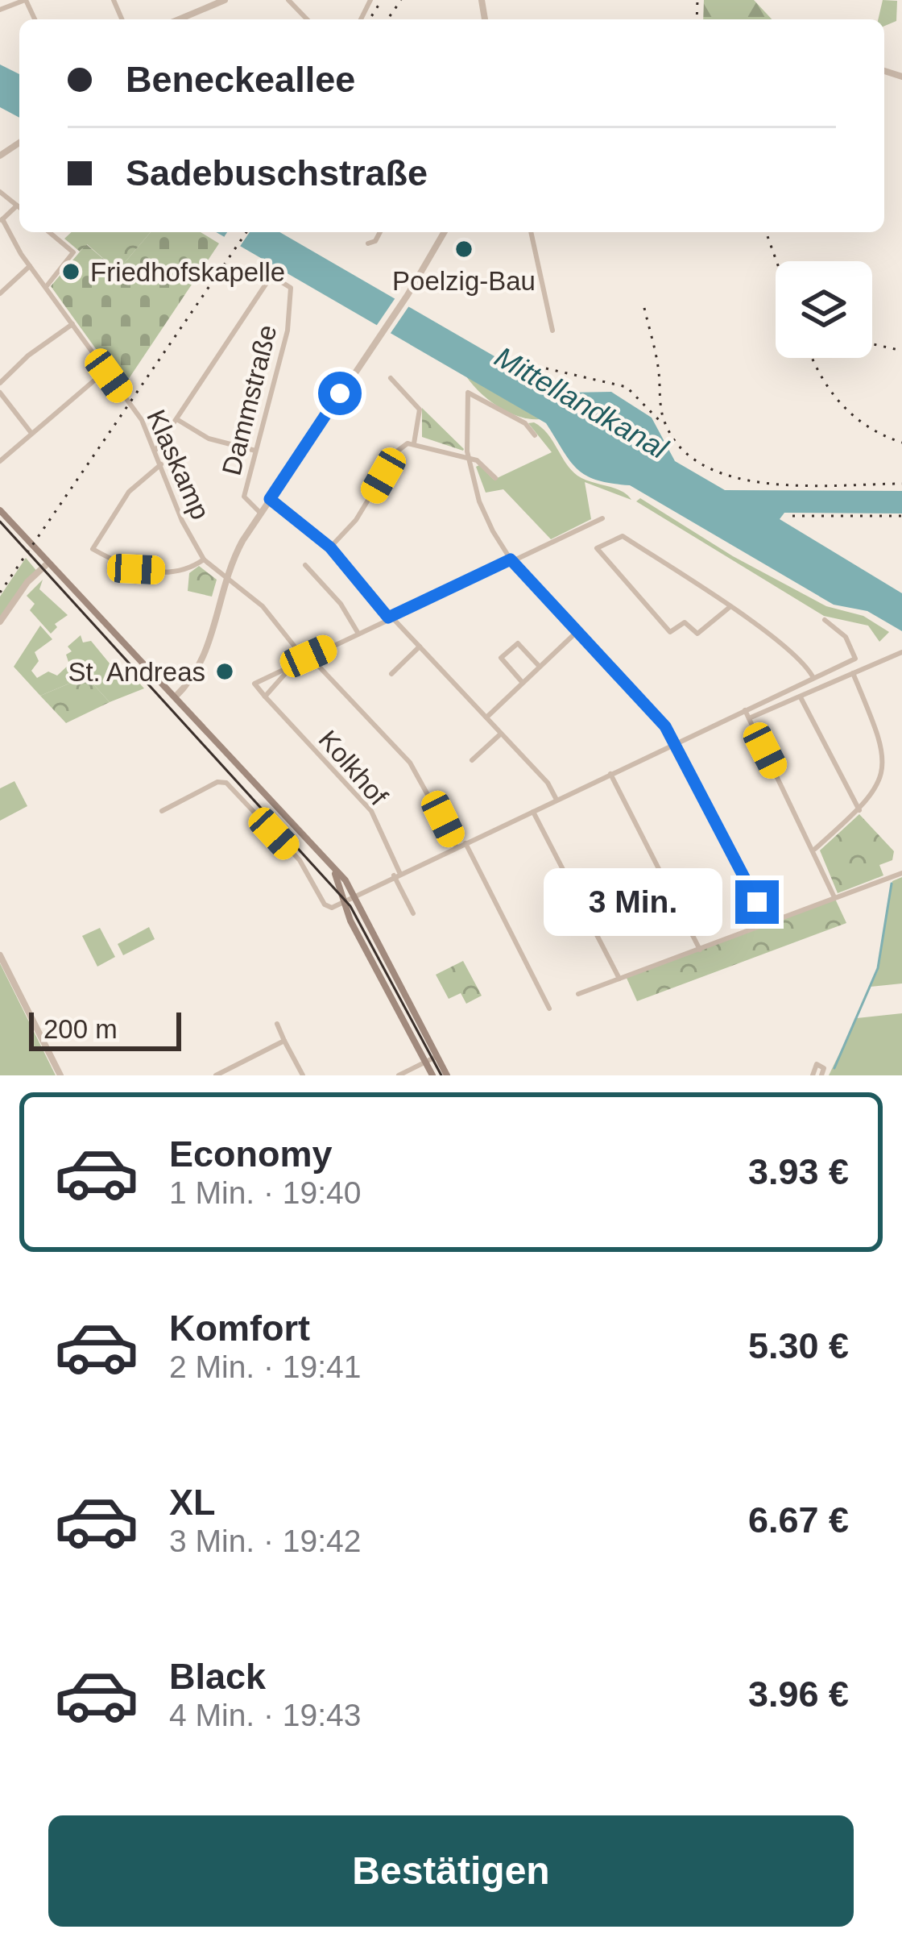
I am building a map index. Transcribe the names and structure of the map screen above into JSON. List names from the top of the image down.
{
  "streets": {
    "street": ["Dammstraße", "Klaskamp", "Kolkhof"]
  },
  "crossings": [
    ["Dammstraße", "Klaskamp"]
  ],
  "water": ["Mittellandkanal"],
  "places": ["Poelzig-Bau", "Friedhofskapelle", "St. Andreas"],
  "scale_bar": "200 m",
  "page": {
    "banner": ["Beneckeallee", "Sadebuschstraße"],
    "bubble": "3 Min.",
    "scale": "200 m",
    "list": [
      {
        "name": "Economy",
        "note": "1 Min. · 19:40",
        "value": "3.93 €"
      },
      {
        "name": "Komfort",
        "note": "2 Min. · 19:41",
        "value": "5.30 €"
      },
      {
        "name": "XL",
        "note": "3 Min. · 19:42",
        "value": "6.67 €"
      },
      {
        "name": "Black",
        "note": "4 Min. · 19:43",
        "value": "3.96 €"
      }
    ],
    "buttons": "Bestätigen"
  }
}
